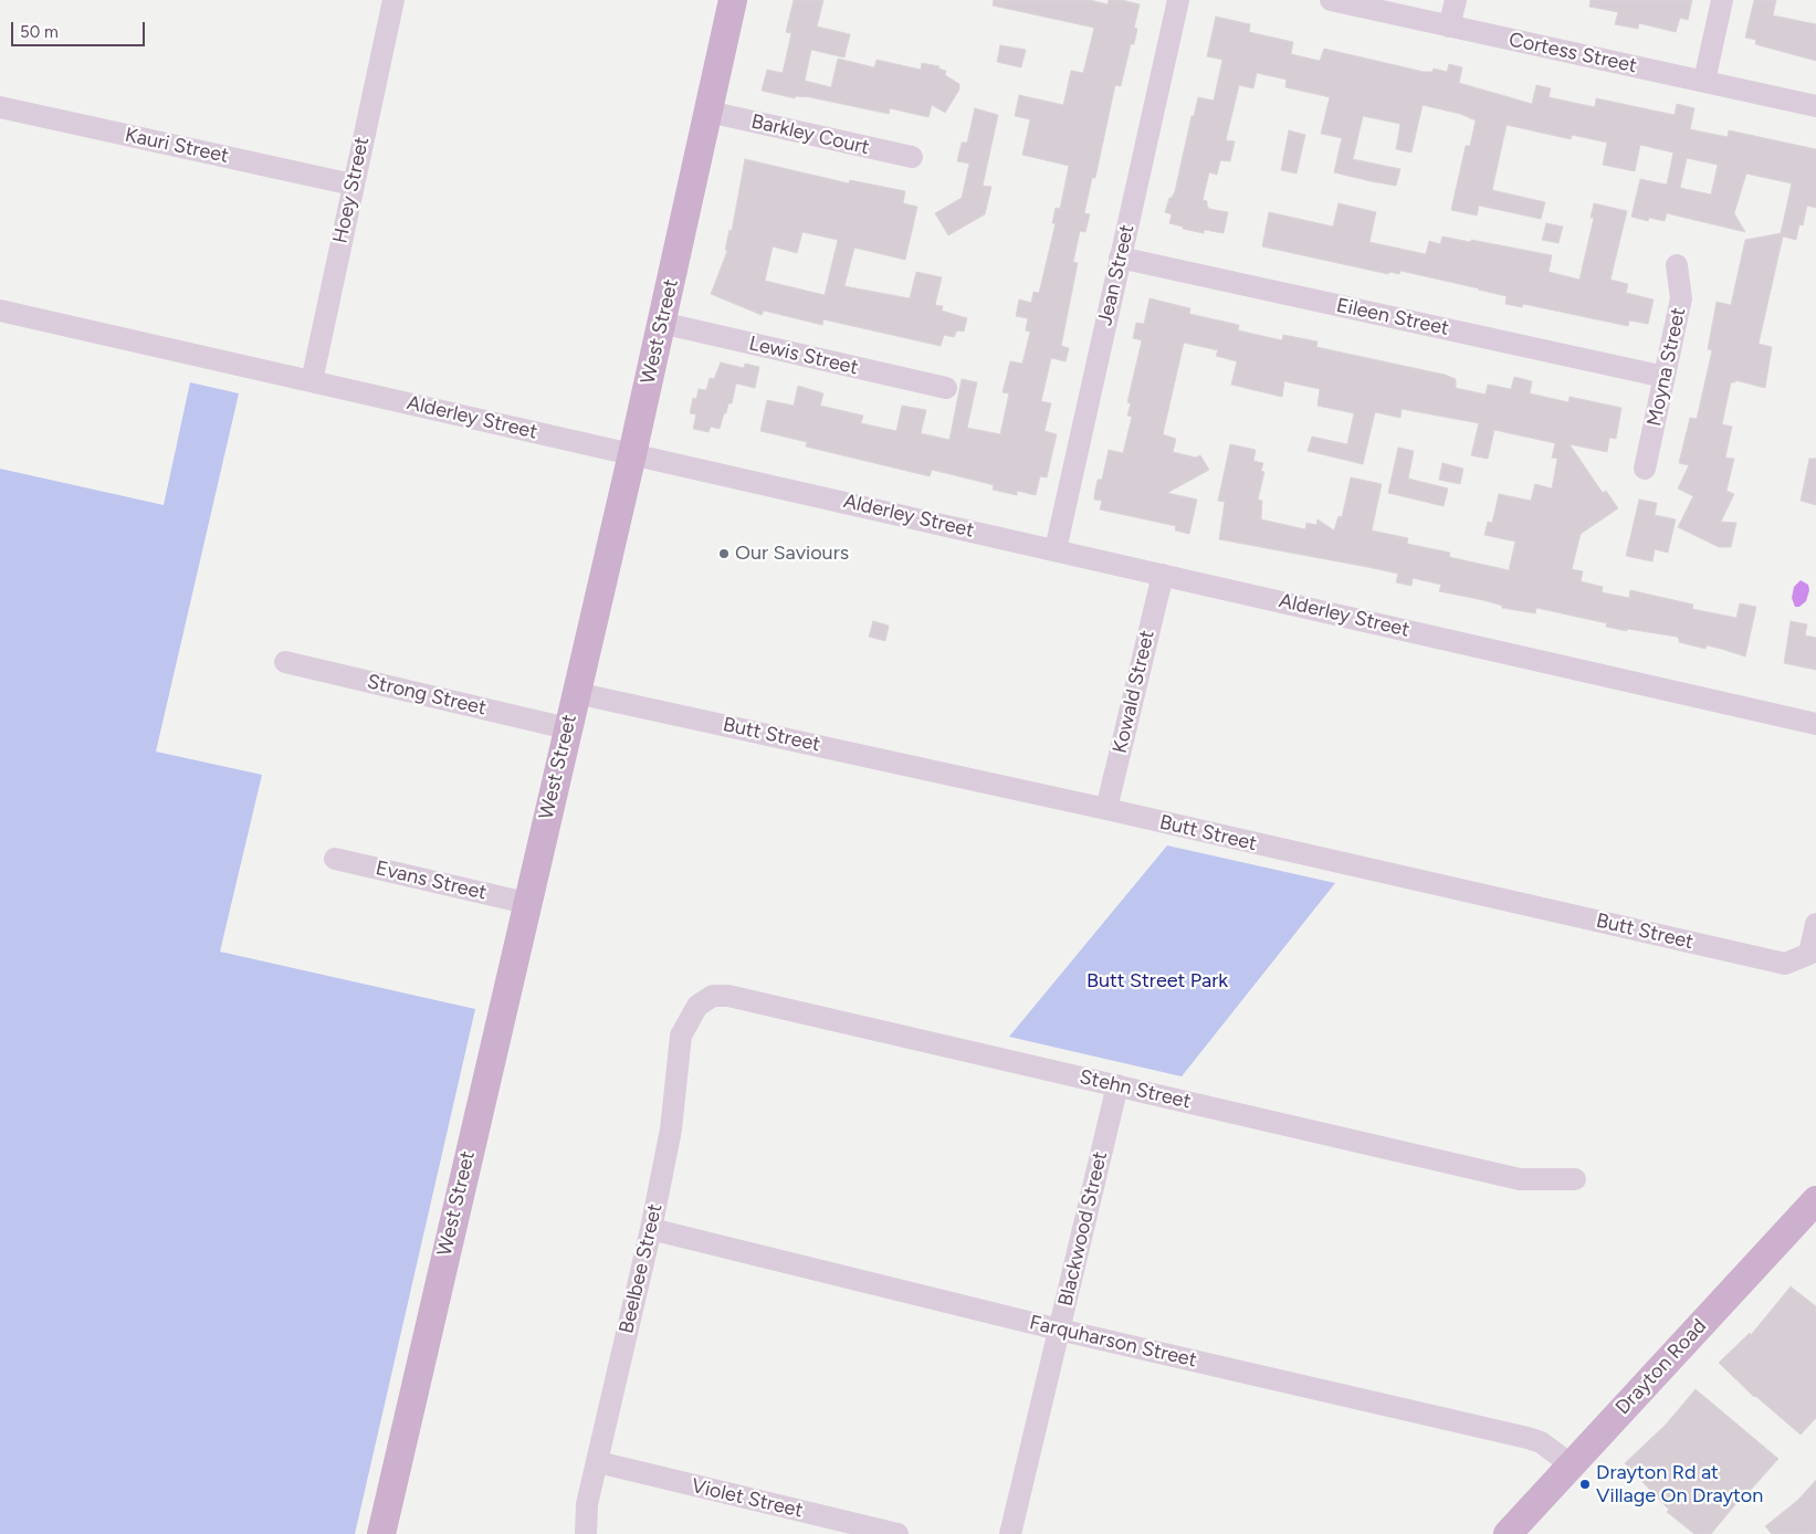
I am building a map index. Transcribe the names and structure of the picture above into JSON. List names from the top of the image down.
{
  "streets": {
    "main road": ["West Street", "Drayton Road"],
    "street": [
      "Cortess Street",
      "Barkley Court",
      "Kauri Street",
      "Hoey Street",
      "Jean Street",
      "Eileen Street",
      "Lewis Street",
      "Moyna Street",
      "Alderley Street",
      "Kowald Street",
      "Strong Street",
      "Butt Street",
      "Evans Street",
      "Stehn Street",
      "Blackwood Street",
      "Beelbee Street",
      "Farquharson Street",
      "Violet Street"
    ]
  },
  "crossings": [
    ["Barkley Court", "West Street"],
    ["Kauri Street", "Hoey Street"],
    ["Hoey Street", "Alderley Street"],
    ["Jean Street", "Eileen Street"],
    ["Jean Street", "Alderley Street"],
    ["Eileen Street", "Moyna Street"],
    ["West Street", "Lewis Street"],
    ["West Street", "Alderley Street"],
    ["West Street", "Strong Street"],
    ["West Street", "Butt Street"],
    ["West Street", "Evans Street"],
    ["Alderley Street", "Kowald Street"],
    ["Kowald Street", "Butt Street"],
    ["Stehn Street", "Blackwood Street"],
    ["Stehn Street", "Beelbee Street"],
    ["Blackwood Street", "Farquharson Street"],
    ["Beelbee Street", "Farquharson Street"],
    ["Beelbee Street", "Violet Street"],
    ["Farquharson Street", "Drayton Road"]
  ],
  "parks": ["Butt Street Park"],
  "places": ["Our Saviours", "Drayton Rd at Village On Drayton"],
  "scale_bar": "50 m"
}
